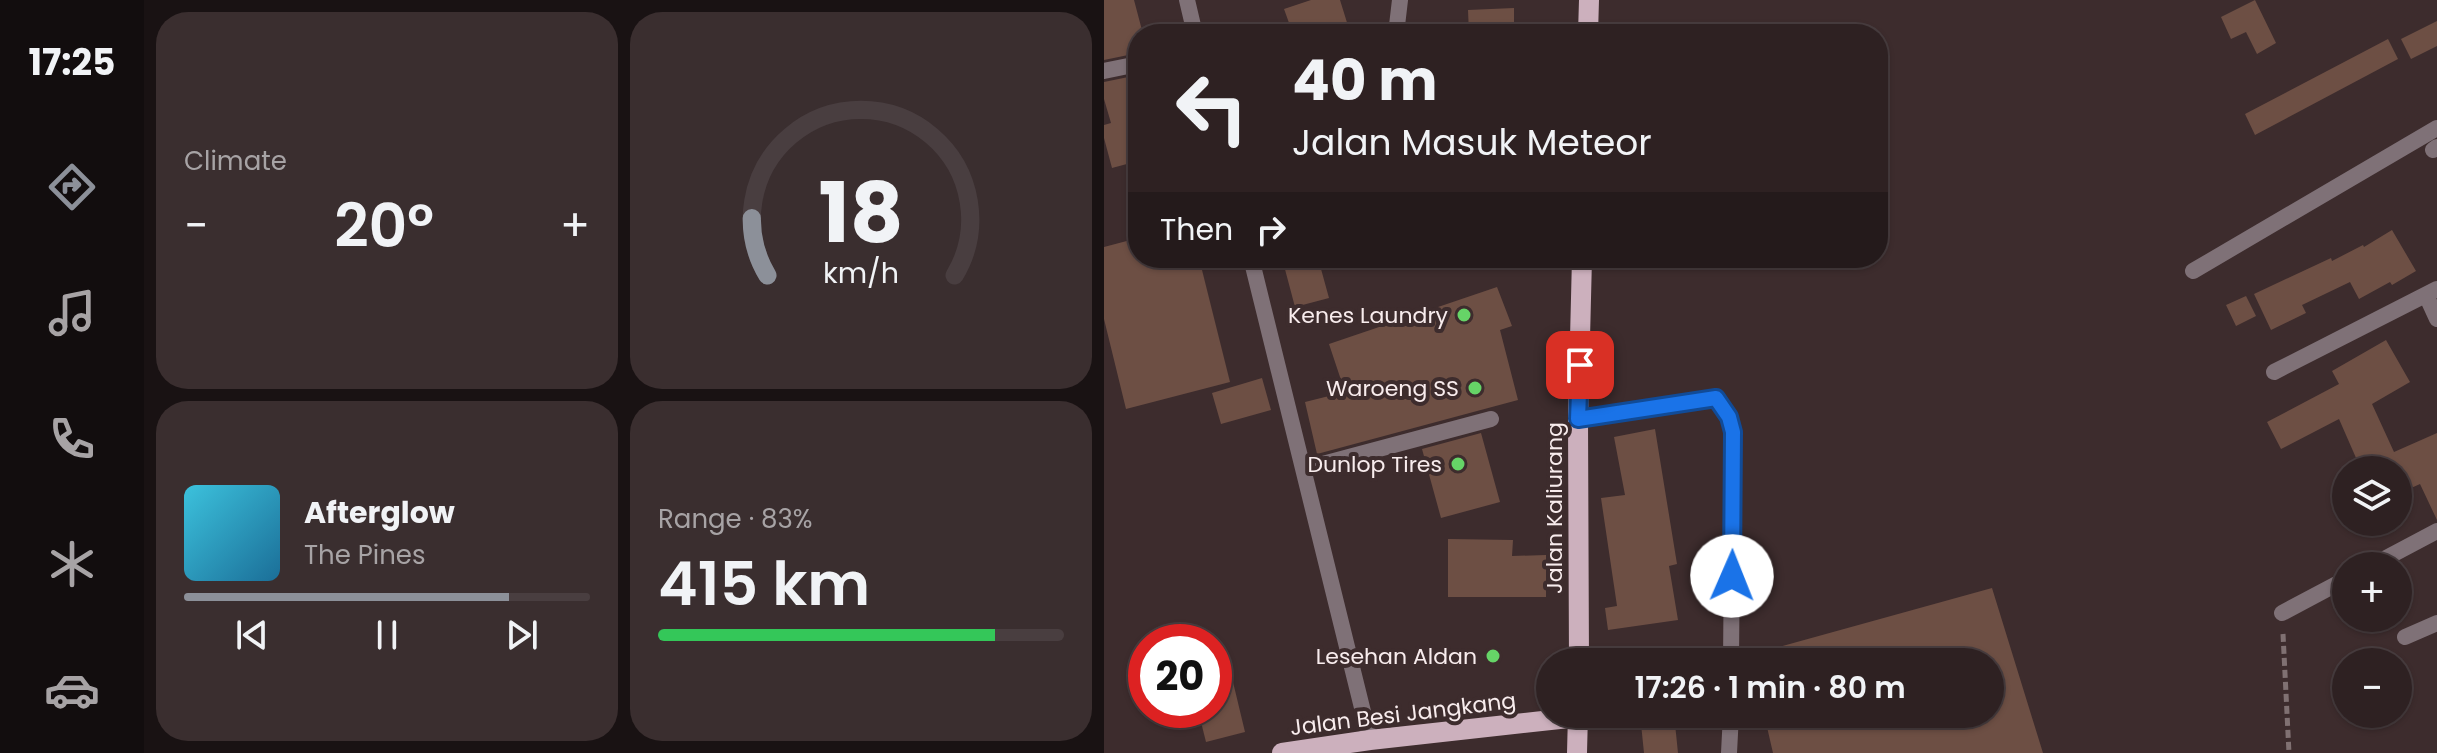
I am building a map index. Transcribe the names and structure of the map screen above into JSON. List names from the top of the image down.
{
  "streets": {
    "main road": ["Jalan Kaliurang", "Jalan Besi Jangkang"]
  },
  "places": [
    "Kenes Laundry",
    "Waroeng SS",
    "Dunlop Tires",
    "Lesehan Aldan"
  ],
  "page": {
    "tabs": "17:25",
    "tile": [
      "Climate",
      ["Range · 83%", "415 km"]
    ],
    "turn": ["40 m", "Jalan Masuk Meteor"],
    "then": "Then",
    "heat": ["−", "20°", "+"],
    "map_buttons": ["+", "−"],
    "song": ["Afterglow", "The Pines"],
    "limit": "20",
    "trip": "17:26 · 1 min · 80 m",
    "gauge": ["18", "km/h"]
  }
}
